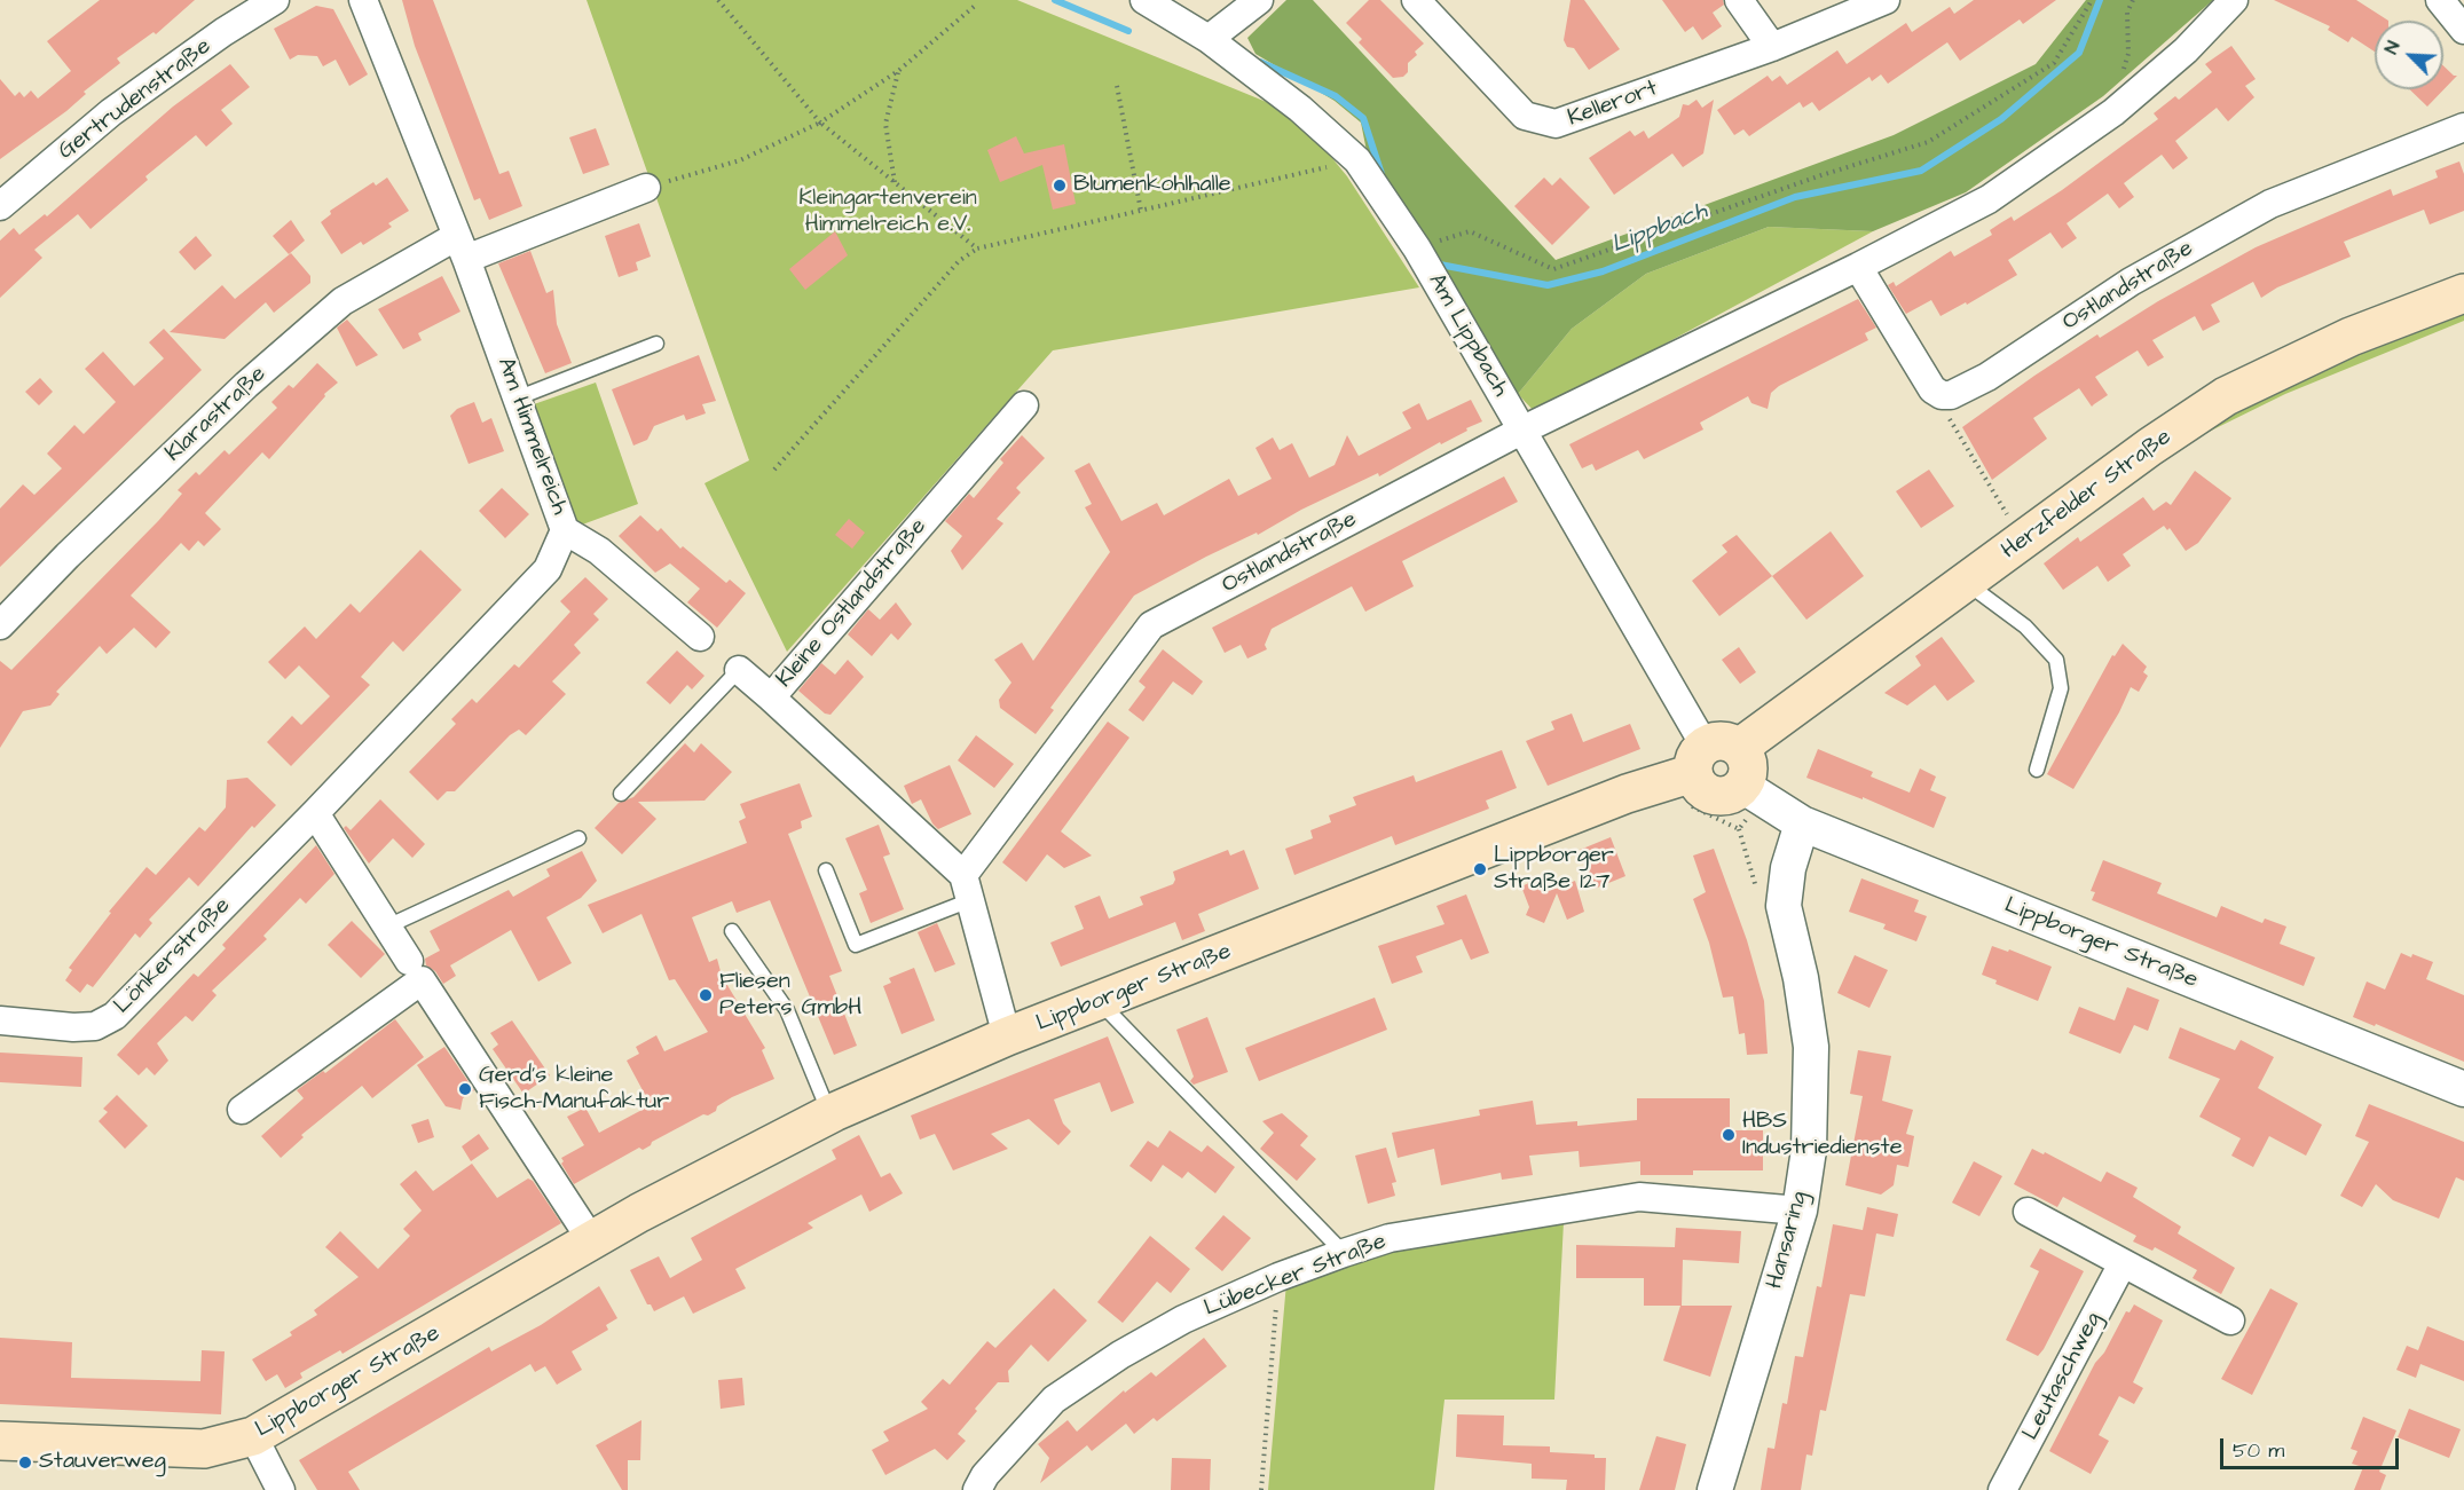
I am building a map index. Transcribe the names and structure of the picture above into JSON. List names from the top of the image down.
{
  "streets": {
    "main road": ["Herzfelder Straße", "Lippborger Straße"],
    "street": [
      "Gertrudenstraße",
      "Kellerort",
      "Ostlandstraße",
      "Am Lippbach",
      "Klarastraße",
      "Am Himmelreich",
      "Kleine Ostlandstraße",
      "Lönkerstraße",
      "Hansaring",
      "Lübecker Straße",
      "Leutaschweg"
    ]
  },
  "crossings": [
    ["Ostlandstraße", "Am Lippbach"],
    ["Ostlandstraße", "Kleine Ostlandstraße"],
    ["Am Lippbach", "Herzfelder Straße"],
    ["Am Lippbach", "Lippborger Straße"],
    ["Klarastraße", "Am Himmelreich"],
    ["Am Himmelreich", "Lönkerstraße"],
    ["Herzfelder Straße", "Lippborger Straße"],
    ["Lippborger Straße", "Hansaring"],
    ["Hansaring", "Lübecker Straße"]
  ],
  "water": ["Lippbach"],
  "parks": ["Kleingartenverein Himmelreich e.V."],
  "places": [
    "Blumenkohlhalle",
    "Lippborger Straße 127",
    "Fliesen Peters GmbH",
    "Gerd's kleine Fisch-Manufaktur",
    "HBS Industriedienste",
    "Stauverweg"
  ],
  "scale_bar": "50 m",
  "north": "top left"
}
